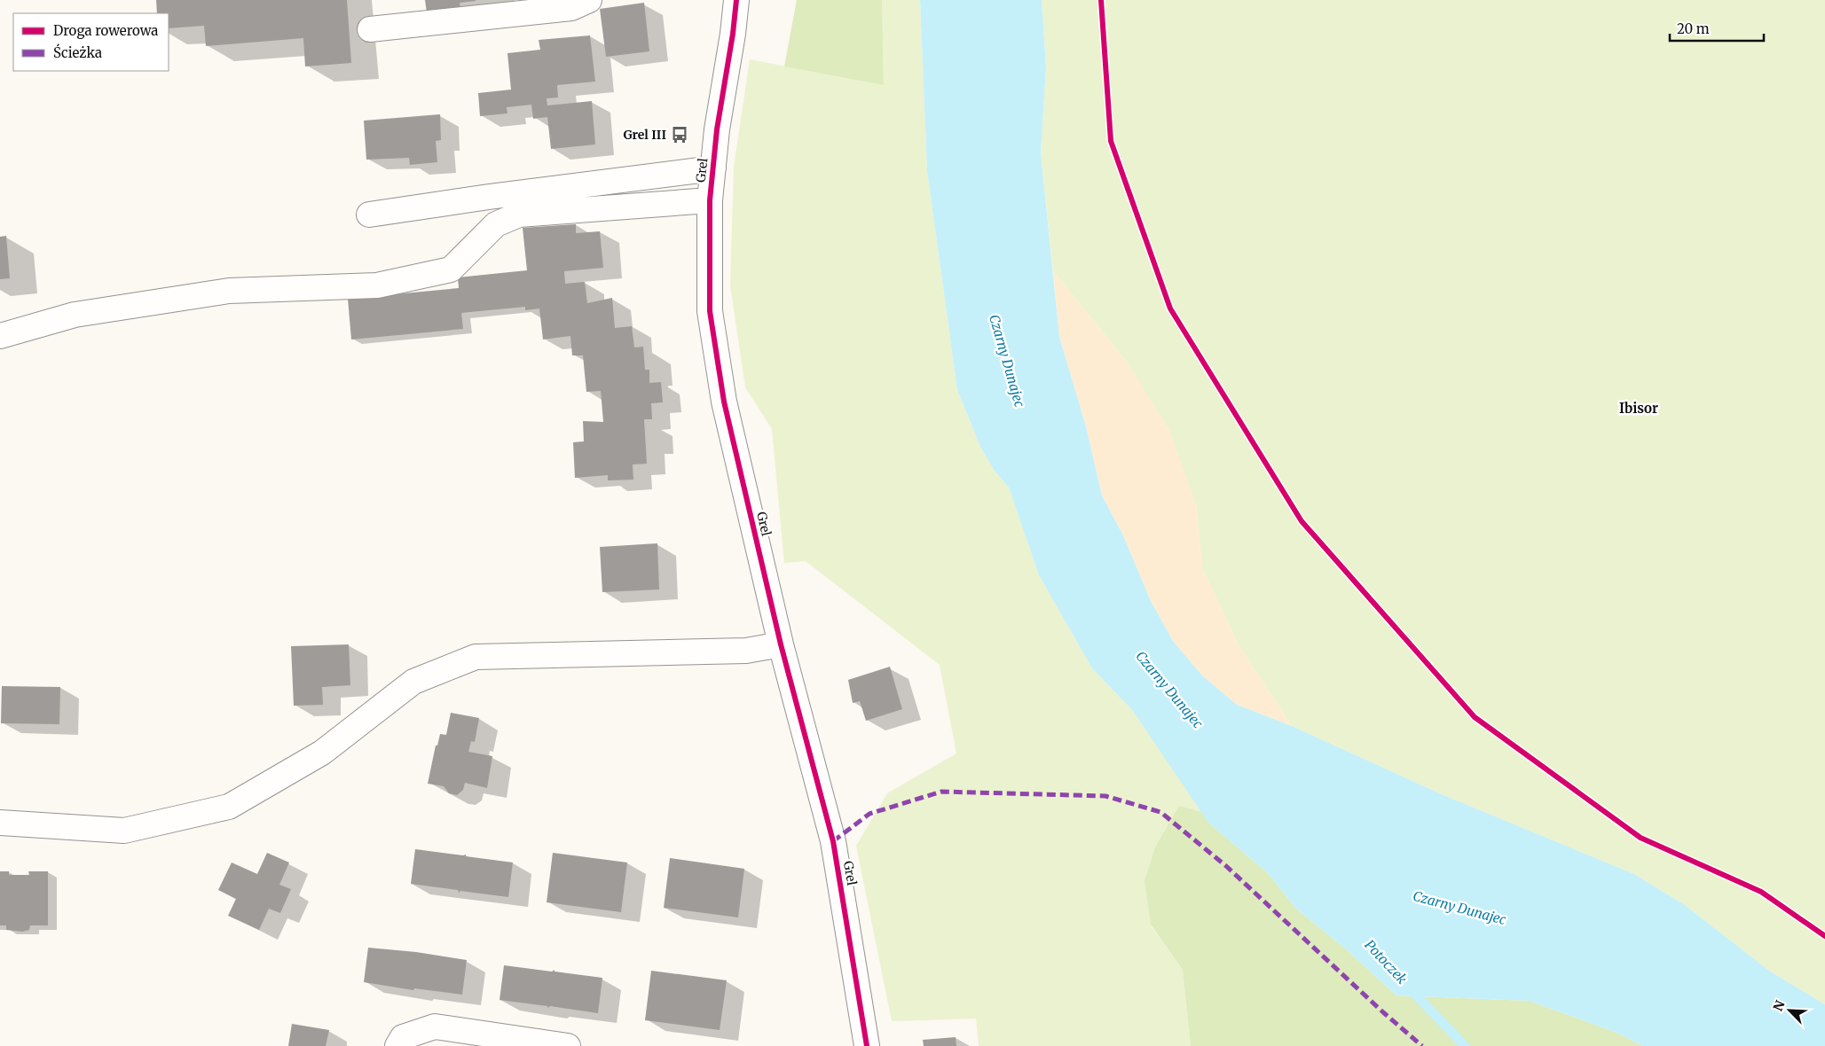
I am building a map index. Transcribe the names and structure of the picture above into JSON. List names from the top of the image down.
{
  "streets": {
    "street": ["Grel"]
  },
  "districts": ["Ibisor"],
  "water": ["Czarny Dunajec", "Potoczek"],
  "places": {
    "bus stop": ["Grel III"]
  },
  "legend": ["Droga rowerowa", "Ścieżka"],
  "scale_bar": "20 m",
  "north": "top left"
}
